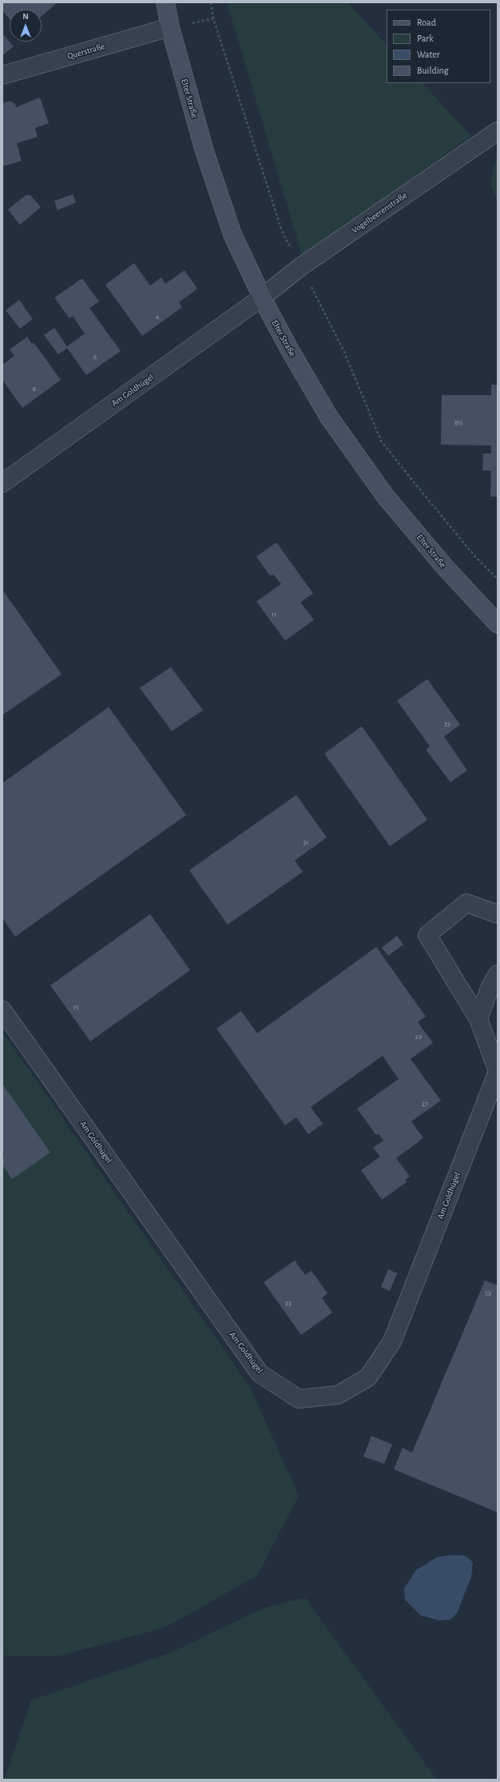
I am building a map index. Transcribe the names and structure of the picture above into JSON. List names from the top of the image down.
{
  "streets": {
    "main road": ["Elter Straße"],
    "street": ["Querstraße", "Vogelbeerenstraße", "Am Goldhügel"]
  },
  "crossings": [
    ["Querstraße", "Elter Straße"],
    ["Elter Straße", "Vogelbeerenstraße"],
    ["Elter Straße", "Am Goldhügel"],
    ["Vogelbeerenstraße", "Am Goldhügel"]
  ],
  "house_numbers": [
    "4",
    "6",
    "8",
    "355",
    "11",
    "33",
    "31",
    "15",
    "29",
    "27",
    "53",
    "23"
  ],
  "legend": [
    "Road",
    "Park",
    "Water",
    "Building"
  ],
  "north": "top"
}
